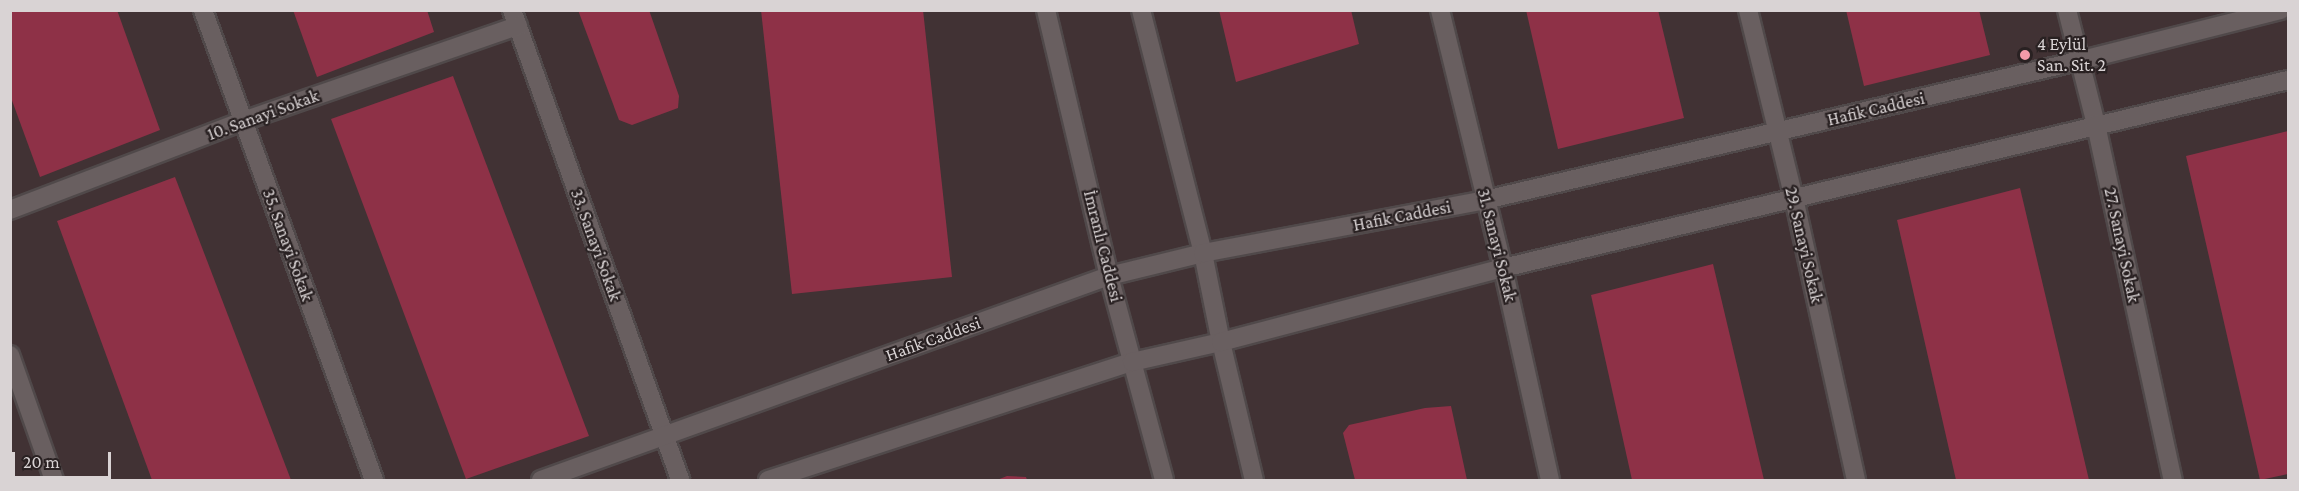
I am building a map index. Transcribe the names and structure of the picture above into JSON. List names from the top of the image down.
{
  "streets": {
    "street": [
      "Hafik Caddesi",
      "10. Sanayi Sokak",
      "35. Sanayi Sokak",
      "33. Sanayi Sokak",
      "31. Sanayi Sokak",
      "29. Sanayi Sokak",
      "27. Sanayi Sokak",
      "İmranlı Caddesi"
    ]
  },
  "crossings": [
    ["Hafik Caddesi", "33. Sanayi Sokak"],
    ["Hafik Caddesi", "31. Sanayi Sokak"],
    ["Hafik Caddesi", "29. Sanayi Sokak"],
    ["Hafik Caddesi", "27. Sanayi Sokak"],
    ["Hafik Caddesi", "İmranlı Caddesi"],
    ["10. Sanayi Sokak", "35. Sanayi Sokak"],
    ["10. Sanayi Sokak", "33. Sanayi Sokak"]
  ],
  "places": ["4 Eylül San. Sit. 2"],
  "scale_bar": "20 m"
}
